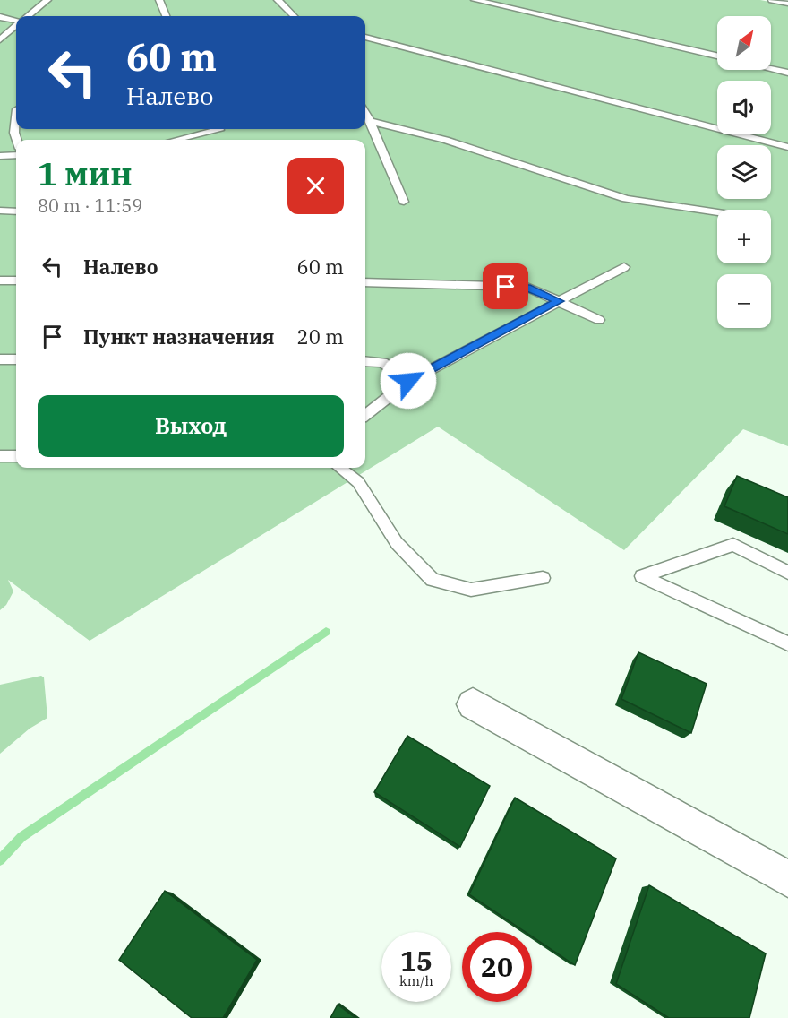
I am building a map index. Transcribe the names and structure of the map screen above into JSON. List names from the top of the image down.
{
  "north": "top right",
  "page": {
    "map_buttons": ["+", "−"],
    "turn": ["60 m", "Налево"],
    "heading": ["1 мин", "80 m · 11:59"],
    "list": [
      {
        "name": "Налево",
        "value": "60 m"
      },
      {
        "name": "Пункт назначения",
        "value": "20 m"
      }
    ],
    "buttons": "Выход",
    "speed": "15 km/h",
    "limit": "20"
  }
}
